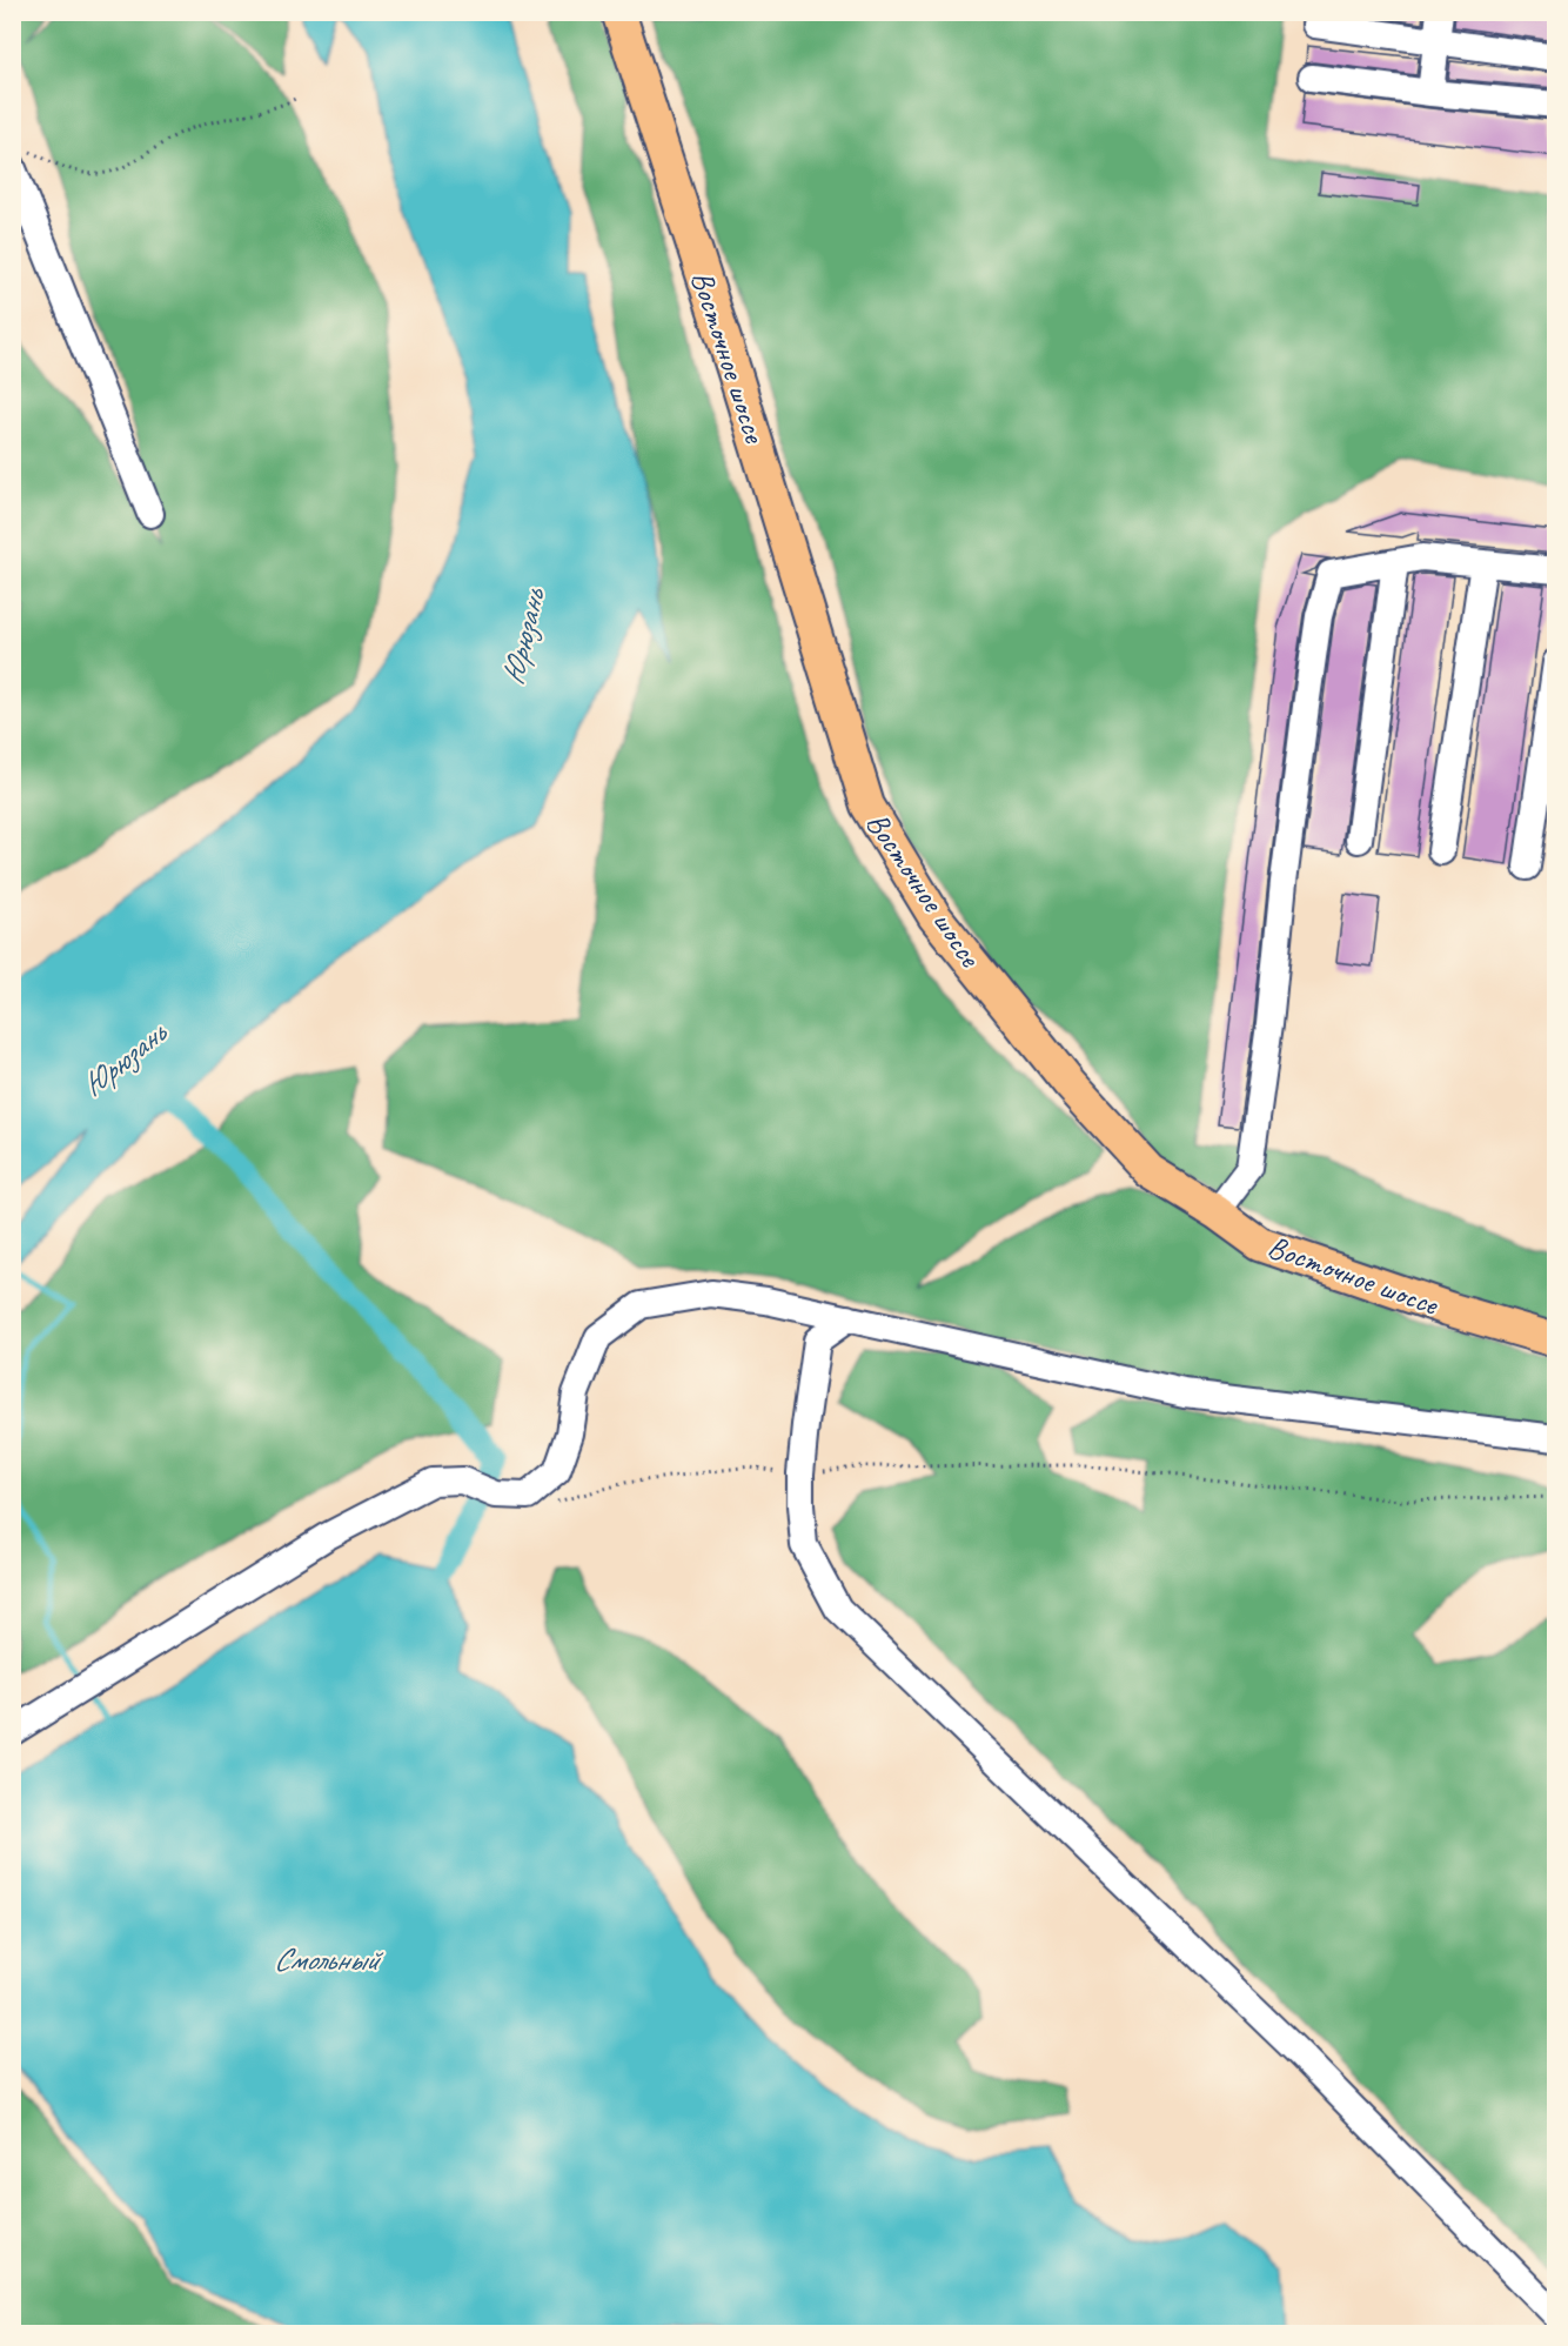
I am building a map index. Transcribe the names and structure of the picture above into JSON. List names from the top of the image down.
{
  "streets": {
    "main road": ["Восточное шоссе"]
  },
  "water": ["Юрюзань", "Смольный"]
}
